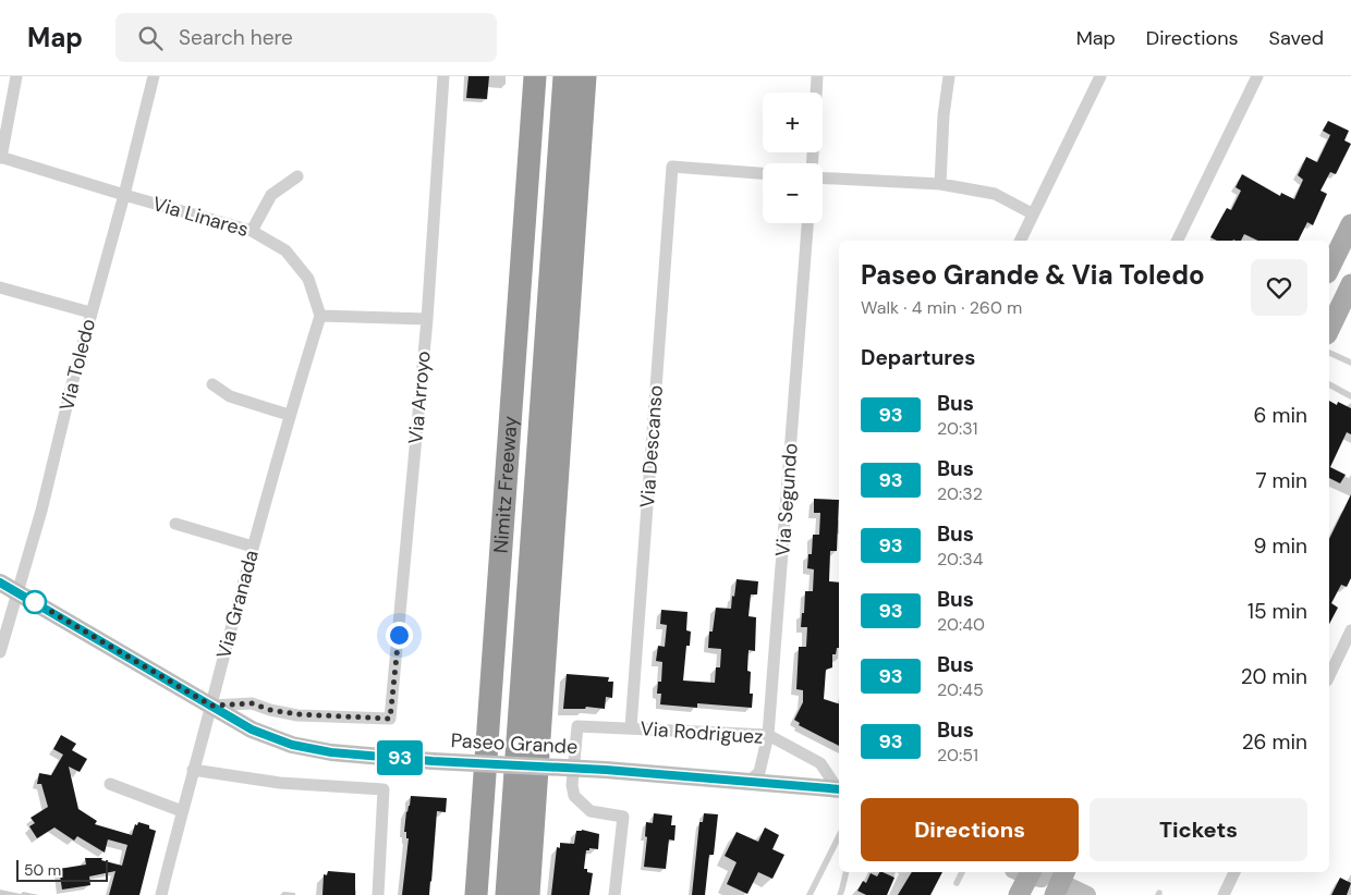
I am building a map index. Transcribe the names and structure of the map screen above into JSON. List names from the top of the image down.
{
  "streets": {
    "highway": ["Nimitz Freeway"],
    "street": [
      "Via Linares",
      "Via Toledo",
      "Via Arroyo",
      "Via Descanso",
      "Via Segundo",
      "Via Granada",
      "Via Rodriguez",
      "Paseo Grande"
    ]
  },
  "crossings": [
    ["Via Linares", "Via Toledo"],
    ["Via Linares", "Via Granada"],
    ["Via Toledo", "Paseo Grande"],
    ["Via Arroyo", "Via Granada"],
    ["Via Arroyo", "Paseo Grande"],
    ["Via Descanso", "Via Rodriguez"],
    ["Via Segundo", "Via Rodriguez"],
    ["Via Segundo", "Paseo Grande"],
    ["Via Granada", "Paseo Grande"]
  ],
  "lines": ["bus line 93"],
  "scale_bar": "50 m",
  "page": {
    "header": "Map",
    "search": "Search here",
    "nav": ["Map", "Directions", "Saved"],
    "on_map": "93",
    "map_buttons": ["+", "−"],
    "heading": [
      ["Paseo Grande & Via Toledo", "Walk · 4 min · 260 m"],
      "Departures"
    ],
    "list": [
      {
        "mark": "93",
        "name": "Bus",
        "note": "20:31",
        "value": "6 min"
      },
      {
        "mark": "93",
        "name": "Bus",
        "note": "20:32",
        "value": "7 min"
      },
      {
        "mark": "93",
        "name": "Bus",
        "note": "20:34",
        "value": "9 min"
      },
      {
        "mark": "93",
        "name": "Bus",
        "note": "20:40",
        "value": "15 min"
      },
      {
        "mark": "93",
        "name": "Bus",
        "note": "20:45",
        "value": "20 min"
      },
      {
        "mark": "93",
        "name": "Bus",
        "note": "20:51",
        "value": "26 min"
      }
    ],
    "buttons": ["Directions", "Tickets"],
    "scale": "50 m"
  }
}
